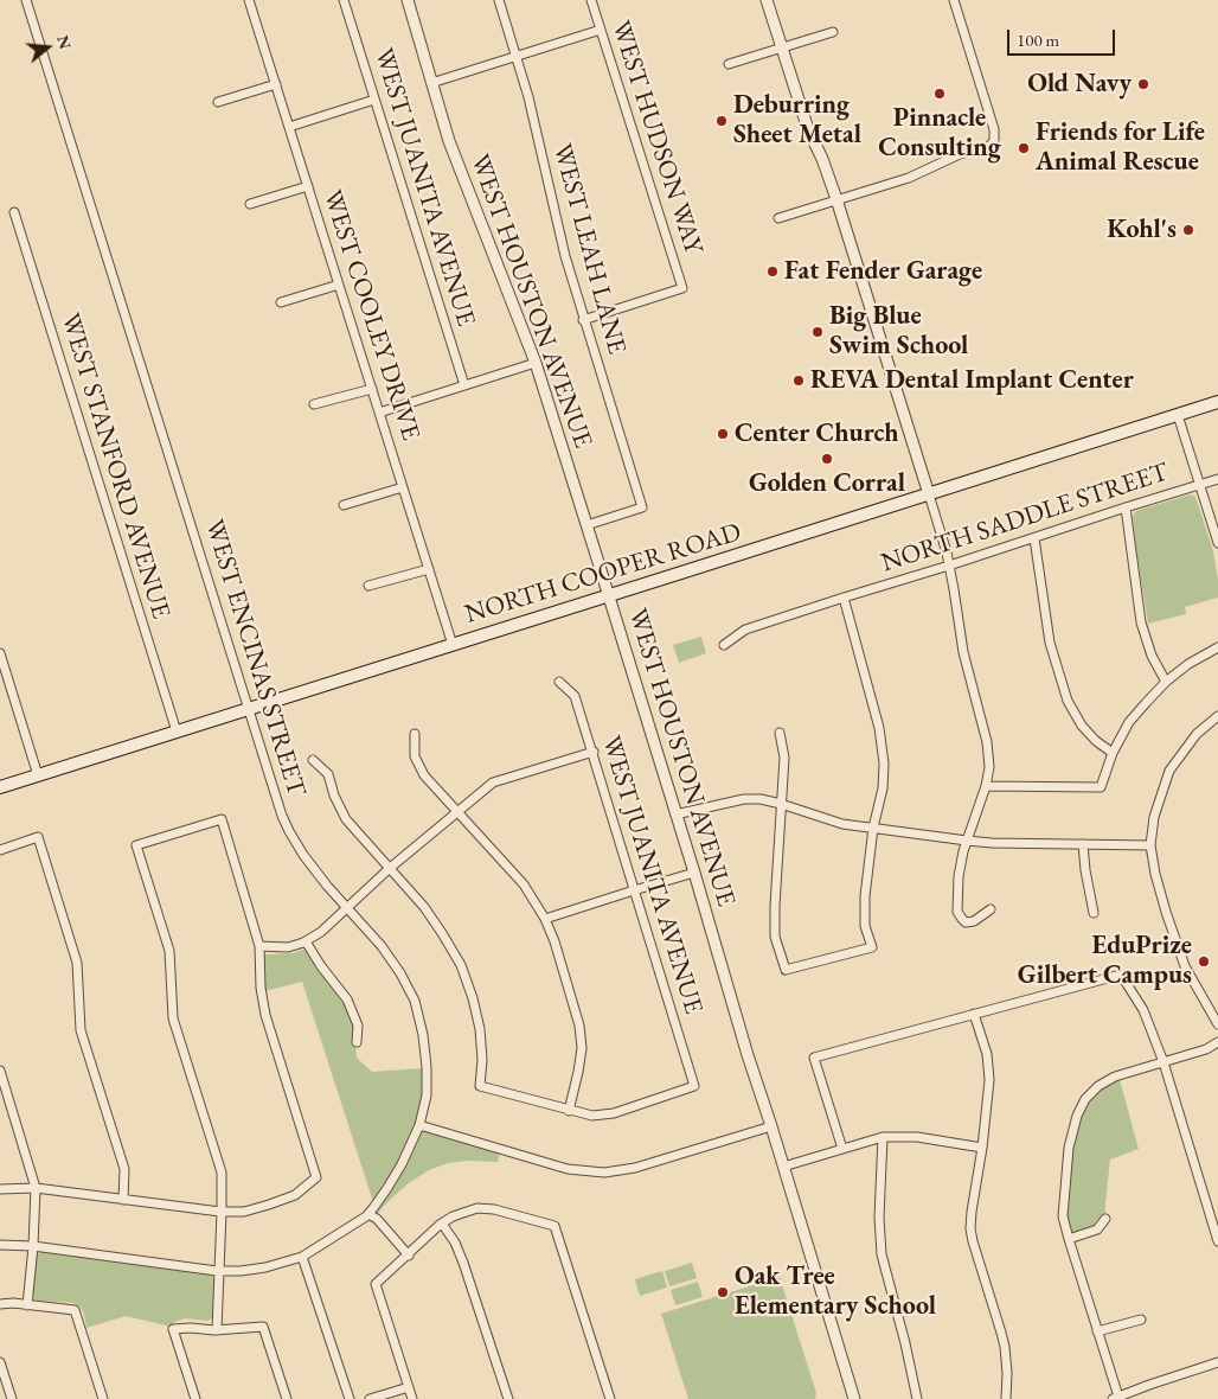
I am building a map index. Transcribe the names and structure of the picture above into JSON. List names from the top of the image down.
{
  "streets": {
    "main road": ["NORTH COOPER ROAD"],
    "street": [
      "WEST HUDSON WAY",
      "WEST JUANITA AVENUE",
      "WEST LEAH LANE",
      "WEST HOUSTON AVENUE",
      "WEST COOLEY DRIVE",
      "WEST STANFORD AVENUE",
      "NORTH SADDLE STREET",
      "WEST ENCINAS STREET"
    ]
  },
  "crossings": [
    ["WEST HUDSON WAY", "WEST LEAH LANE"],
    ["WEST LEAH LANE", "WEST HOUSTON AVENUE"],
    ["WEST HOUSTON AVENUE", "NORTH COOPER ROAD"],
    ["WEST COOLEY DRIVE", "NORTH COOPER ROAD"],
    ["WEST STANFORD AVENUE", "NORTH COOPER ROAD"],
    ["NORTH COOPER ROAD", "WEST ENCINAS STREET"]
  ],
  "places": [
    "Old Navy",
    "Pinnacle Consulting",
    "Deburring Sheet Metal",
    "Friends for Life Animal Rescue",
    "Kohl's",
    "Fat Fender Garage",
    "Big Blue Swim School",
    "REVA Dental Implant Center",
    "Center Church",
    "Golden Corral",
    "EduPrize Gilbert Campus",
    "Oak Tree Elementary School"
  ],
  "scale_bar": "100 m",
  "north": "right"
}
